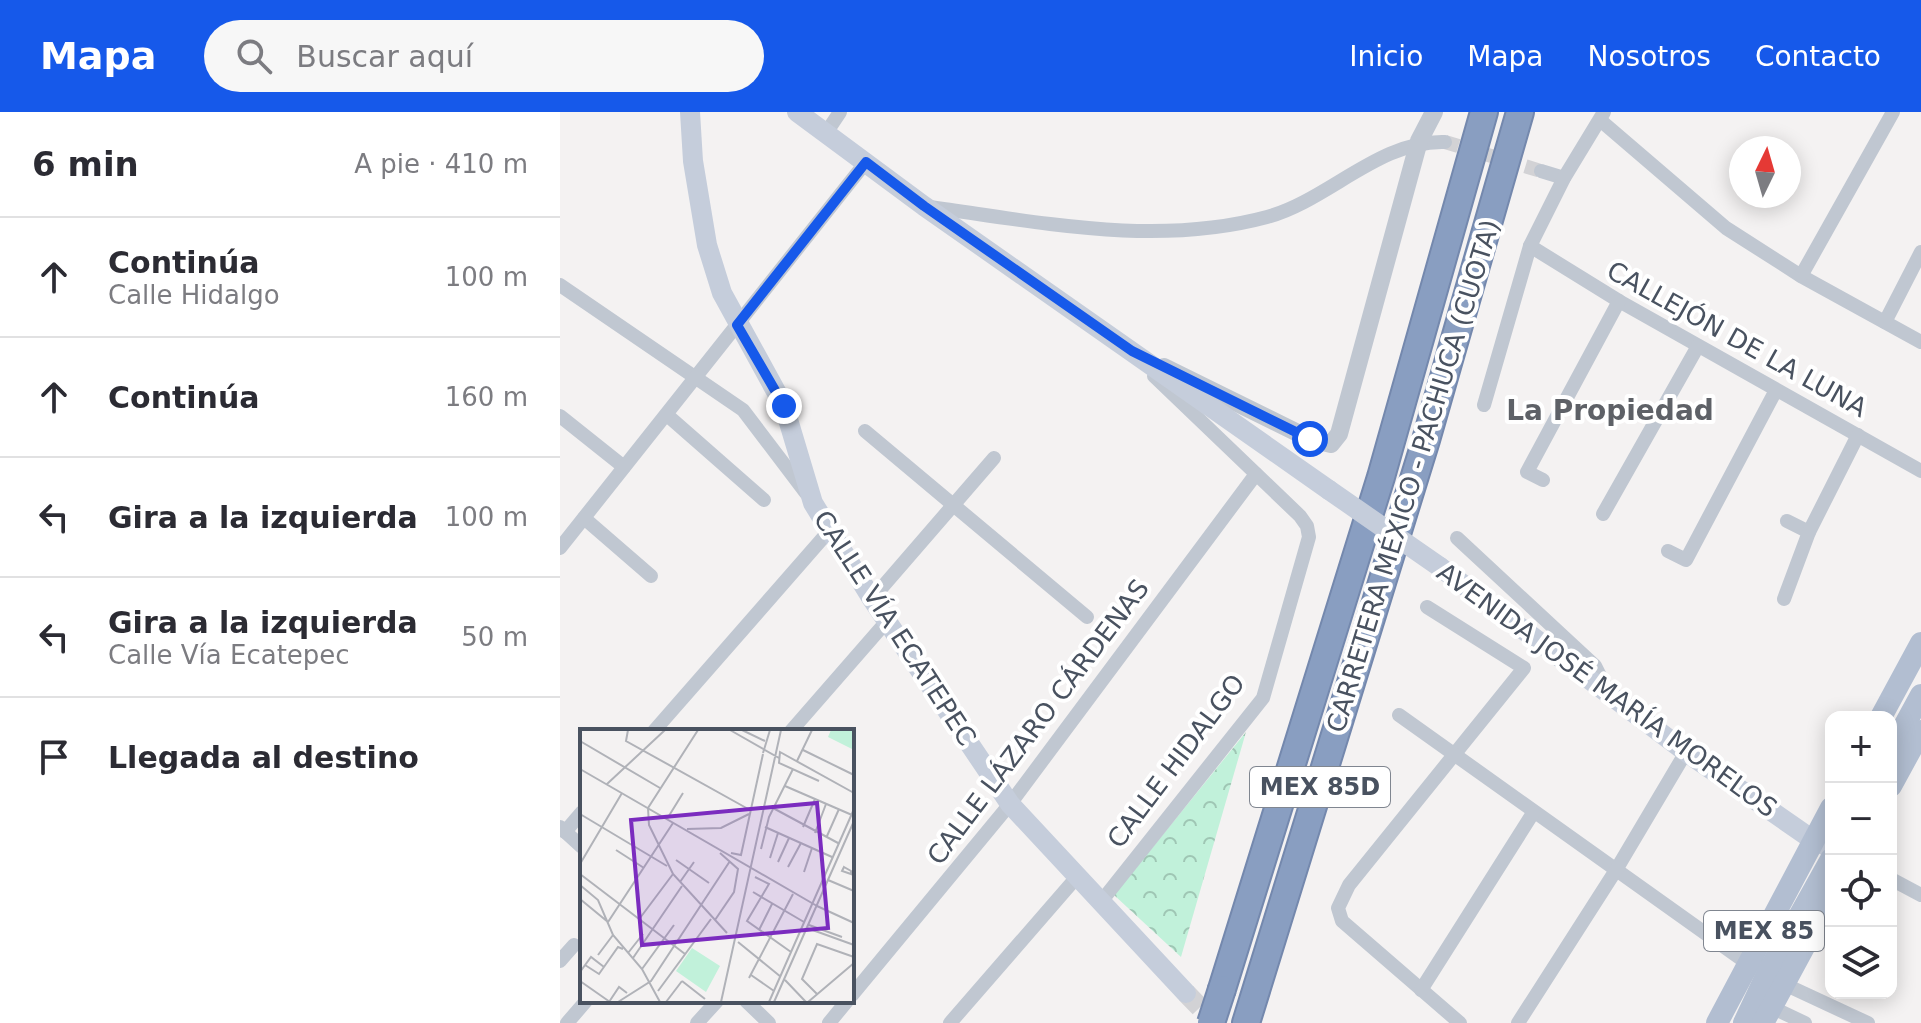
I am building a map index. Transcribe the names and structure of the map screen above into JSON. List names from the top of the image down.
{
  "streets": {
    "highway": ["CARRETERA MÉXICO - PACHUCA (CUOTA)", "MEX 85D"],
    "main road": ["CALLE VÍA ECATEPEC", "AVENIDA JOSÉ MARÍA MORELOS", "MEX 85"],
    "street": ["CALLEJÓN DE LA LUNA", "CALLE LÁZARO CÁRDENAS", "CALLE HIDALGO"]
  },
  "crossings": [
    ["CALLE VÍA ECATEPEC", "CALLE LÁZARO CÁRDENAS"],
    ["CALLE VÍA ECATEPEC", "CALLE HIDALGO"],
    ["AVENIDA JOSÉ MARÍA MORELOS", "CALLE HIDALGO"],
    ["AVENIDA JOSÉ MARÍA MORELOS", "MEX 85"],
    ["CALLE LÁZARO CÁRDENAS", "CALLE HIDALGO"]
  ],
  "districts": ["La Propiedad"],
  "north": "top",
  "page": {
    "header": "Mapa",
    "search": "Buscar aquí",
    "nav": [
      "Inicio",
      "Mapa",
      "Nosotros",
      "Contacto"
    ],
    "heading": ["6 min", "A pie · 410 m"],
    "list": [
      ["Continúa", "Calle Hidalgo", "100 m"],
      ["Continúa", "160 m"],
      ["Gira a la izquierda", "100 m"],
      ["Gira a la izquierda", "Calle Vía Ecatepec", "50 m"],
      "Llegada al destino"
    ],
    "map_buttons": ["+", "−"]
  }
}
